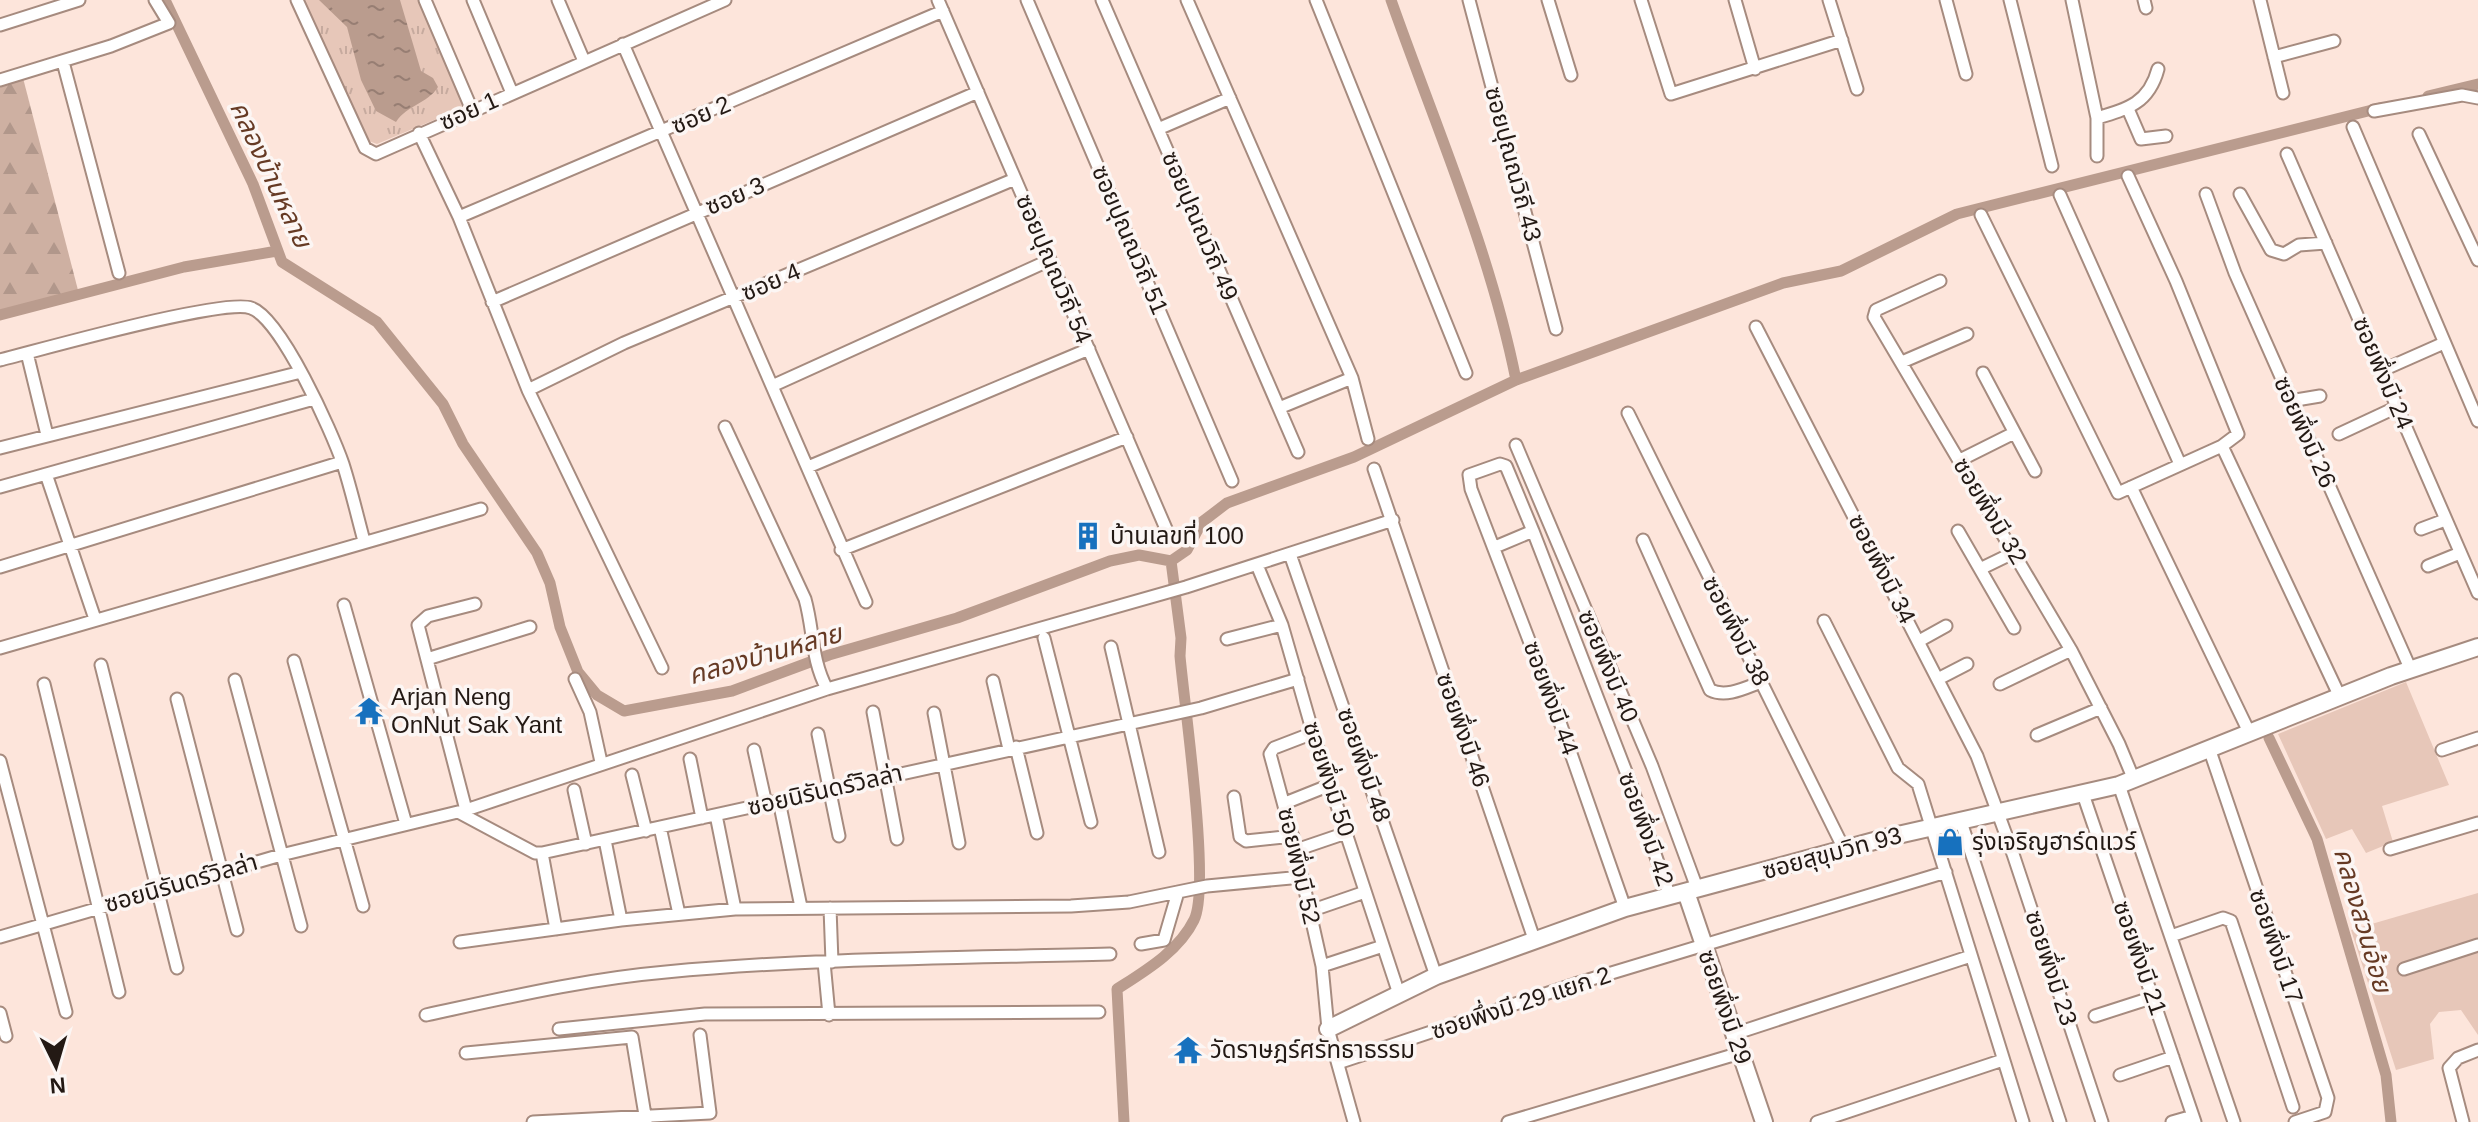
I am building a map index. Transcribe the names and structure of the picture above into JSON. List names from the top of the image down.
{
  "streets": {
    "street": [
      "ซอย 1",
      "ซอย 2",
      "ซอยปุณณวิถี 43",
      "ซอย 3",
      "ซอยปุณณวิถี 49",
      "ซอยปุณณวิถี 51",
      "ซอยปุณณวิถี 54",
      "ซอย 4",
      "ซอยพึ่งมี 24",
      "ซอยพึ่งมี 26",
      "ซอยพึ่งมี 32",
      "ซอยพึ่งมี 34",
      "ซอยพึ่งมี 38",
      "ซอยพึ่งมี 40",
      "ซอยพึ่งมี 44",
      "ซอยพึ่งมี 46",
      "ซอยพึ่งมี 48",
      "ซอยพึ่งมี 50",
      "ซอยนิรันดร์วิลล่า",
      "ซอยพึ่งมี 42",
      "ซอยสุขุมวิท 93",
      "ซอยพึ่งมี 52",
      "ซอยพึ่งมี 17",
      "ซอยพึ่งมี 21",
      "ซอยพึ่งมี 23",
      "ซอยพึ่งมี 29 แยก 2",
      "ซอยพึ่งมี 29"
    ]
  },
  "crossings": [
    ["ซอย 2", "ซอยปุณณวิถี 54"],
    ["ซอย 3", "ซอยปุณณวิถี 54"],
    ["ซอยปุณณวิถี 54", "ซอย 4"],
    ["ซอยพึ่งมี 26", "ซอยสุขุมวิท 93"],
    ["ซอยพึ่งมี 32", "ซอยสุขุมวิท 93"],
    ["ซอยพึ่งมี 34", "ซอยสุขุมวิท 93"],
    ["ซอยพึ่งมี 34", "ซอยพึ่งมี 23"],
    ["ซอยพึ่งมี 38", "ซอยสุขุมวิท 93"],
    ["ซอยพึ่งมี 40", "ซอยพึ่งมี 42"],
    ["ซอยพึ่งมี 40", "ซอยสุขุมวิท 93"],
    ["ซอยพึ่งมี 40", "ซอยพึ่งมี 29"],
    ["ซอยพึ่งมี 44", "ซอยพึ่งมี 42"],
    ["ซอยพึ่งมี 44", "ซอยสุขุมวิท 93"],
    ["ซอยพึ่งมี 46", "ซอยนิรันดร์วิลล่า"],
    ["ซอยพึ่งมี 46", "ซอยสุขุมวิท 93"],
    ["ซอยพึ่งมี 48", "ซอยนิรันดร์วิลล่า"],
    ["ซอยพึ่งมี 48", "ซอยสุขุมวิท 93"],
    ["ซอยพึ่งมี 50", "ซอยนิรันดร์วิลล่า"],
    ["ซอยพึ่งมี 50", "ซอยสุขุมวิท 93"],
    ["ซอยพึ่งมี 50", "ซอยพึ่งมี 52"],
    ["ซอยพึ่งมี 42", "ซอยสุขุมวิท 93"],
    ["ซอยพึ่งมี 42", "ซอยพึ่งมี 29"],
    ["ซอยสุขุมวิท 93", "ซอยพึ่งมี 52"],
    ["ซอยสุขุมวิท 93", "ซอยพึ่งมี 17"],
    ["ซอยสุขุมวิท 93", "ซอยพึ่งมี 21"],
    ["ซอยสุขุมวิท 93", "ซอยพึ่งมี 23"],
    ["ซอยสุขุมวิท 93", "ซอยพึ่งมี 29"],
    ["ซอยพึ่งมี 52", "ซอยพึ่งมี 29 แยก 2"],
    ["ซอยพึ่งมี 29 แยก 2", "ซอยพึ่งมี 29"]
  ],
  "water": ["คลองบ้านหลาย", "คลองสวนอ้อย"],
  "places": {
    "building": ["บ้านเลขที่ 100"],
    "temple": ["Arjan Neng OnNut Sak Yant", "วัดราษฎร์ศรัทธาธรรม"],
    "shop": ["รุ่งเจริญฮาร์ดแวร์"]
  },
  "north": "bottom"
}
